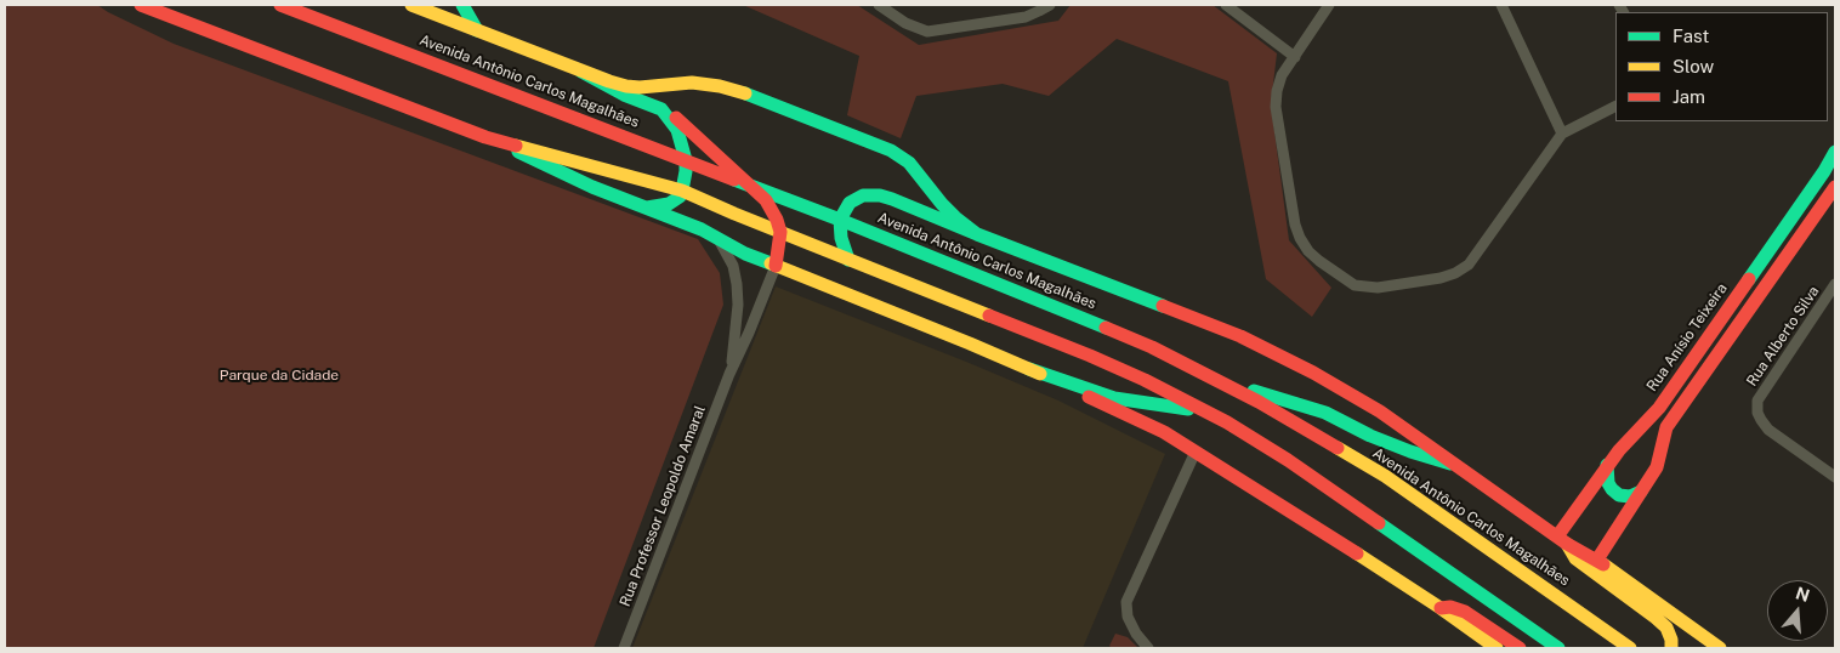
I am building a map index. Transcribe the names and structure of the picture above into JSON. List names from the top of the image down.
{
  "streets": {
    "main road": ["Avenida Antônio Carlos Magalhães", "Rua Anísio Teixeira"],
    "street": ["Rua Alberto Silva", "Rua Professor Leopoldo Amaral"]
  },
  "crossings": [
    ["Avenida Antônio Carlos Magalhães", "Rua Anísio Teixeira"]
  ],
  "parks": ["Parque da Cidade"],
  "legend": ["Fast", "Slow", "Jam"],
  "north": "top"
}
